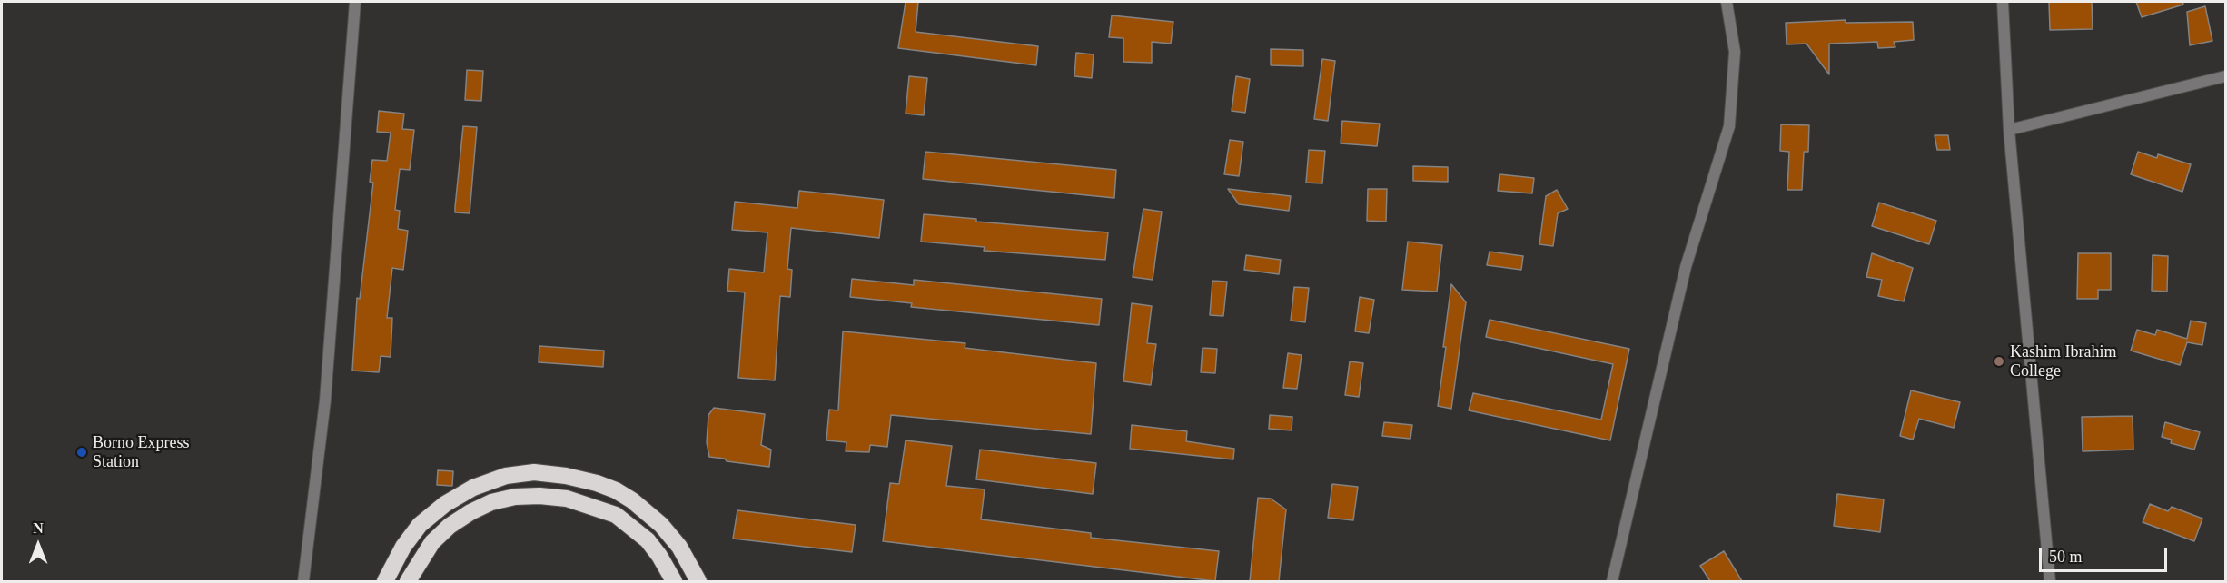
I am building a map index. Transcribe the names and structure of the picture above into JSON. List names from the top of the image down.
{
  "places": ["Kashim Ibrahim College", "Borno Express Station"],
  "scale_bar": "50 m",
  "north": "top"
}
